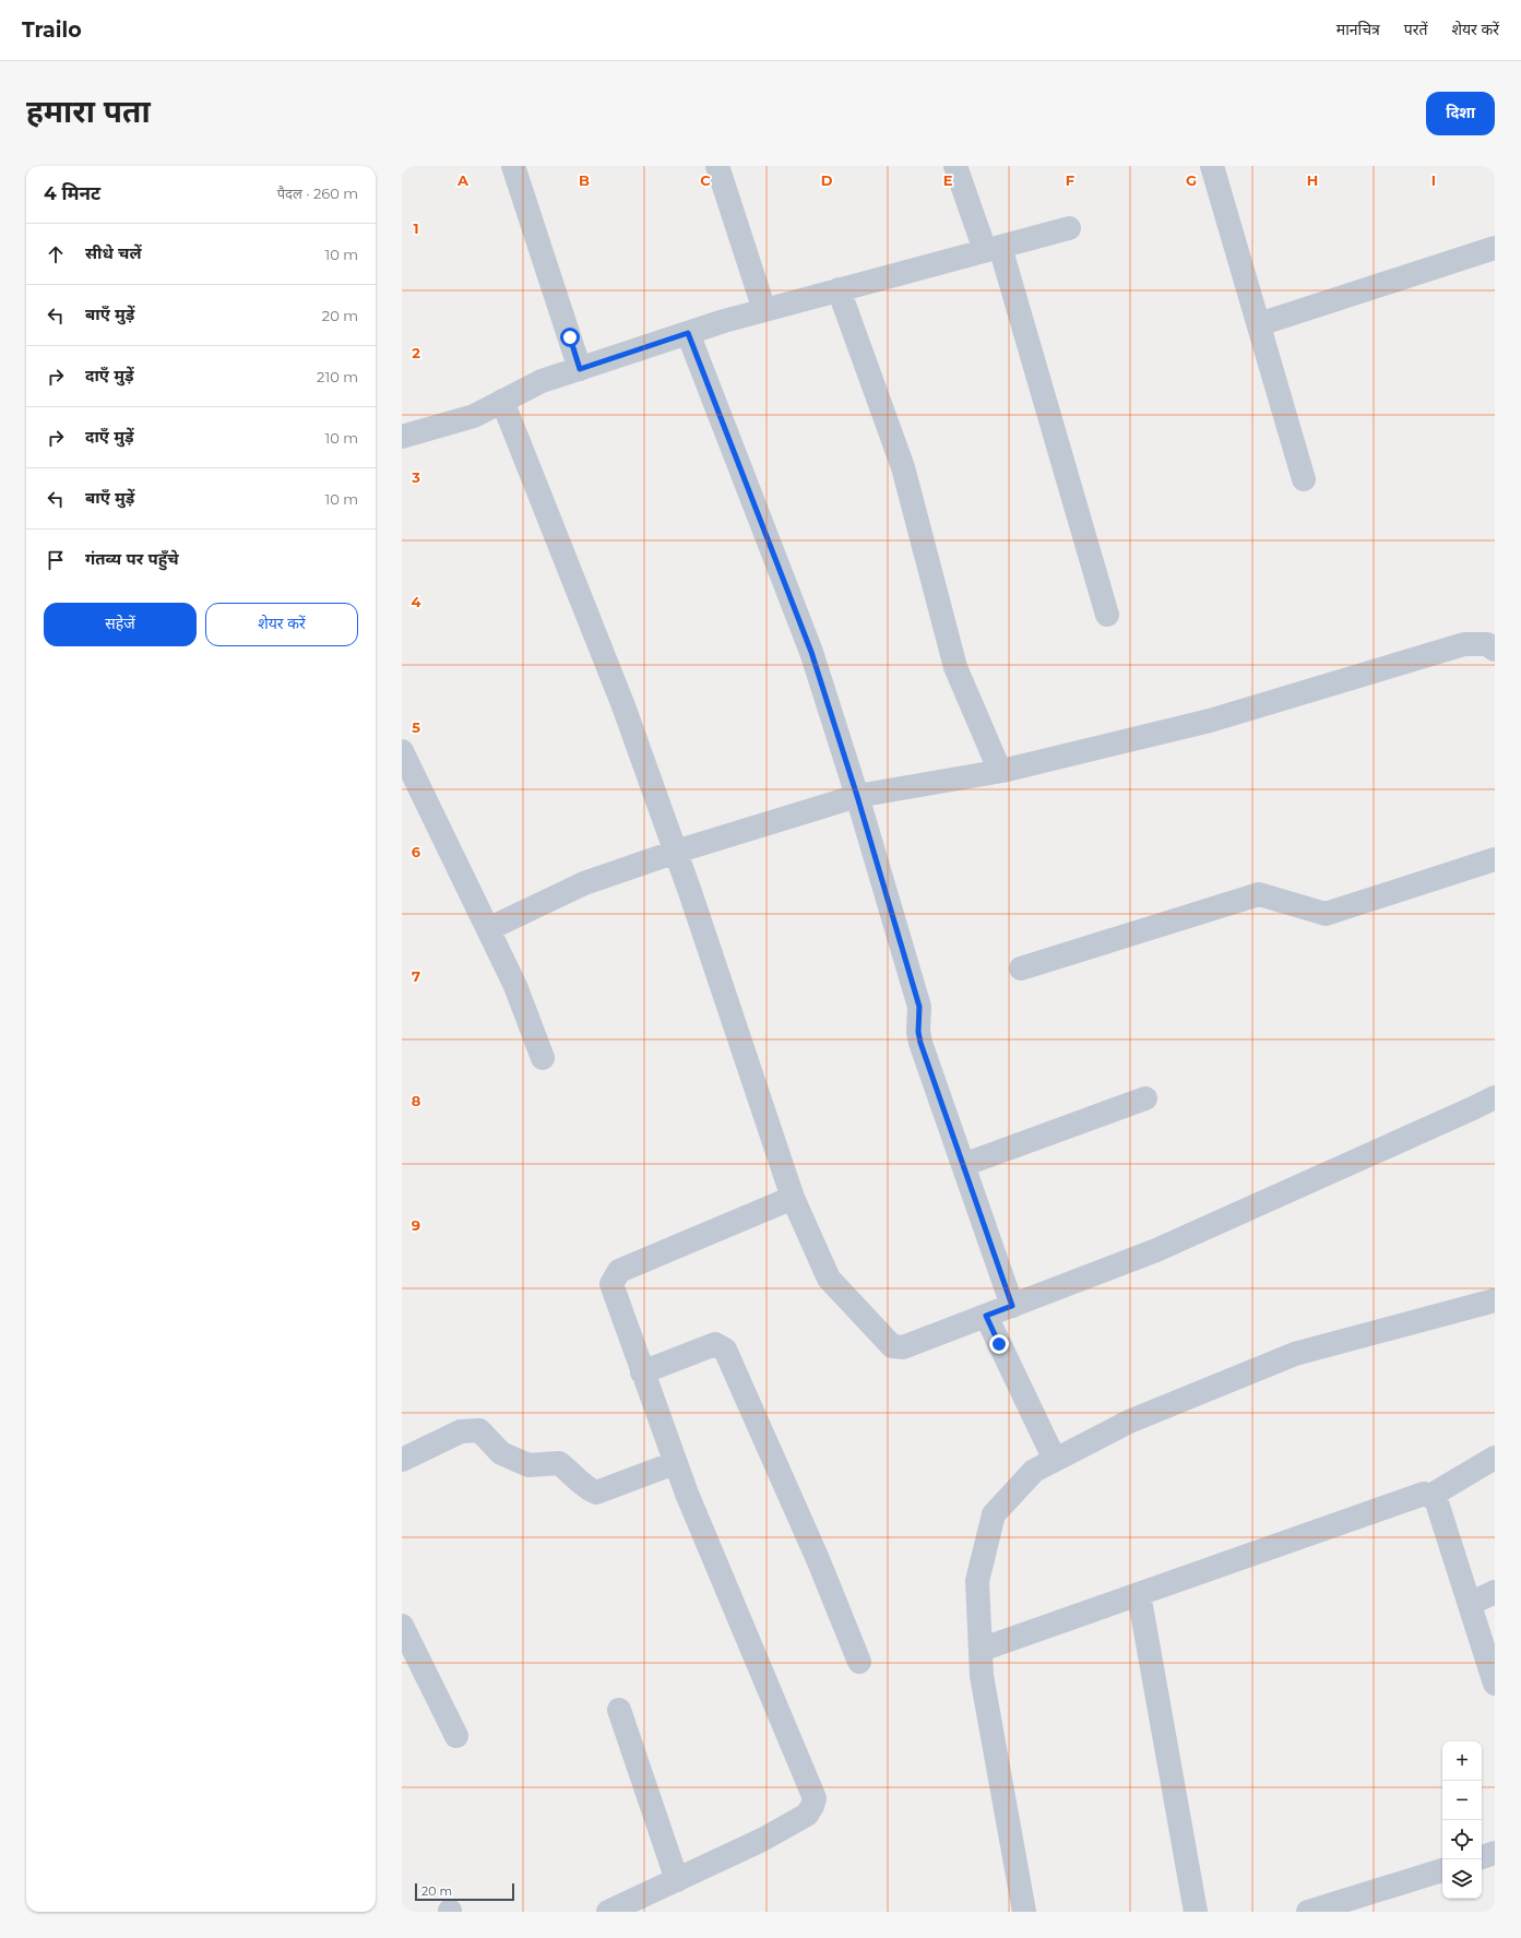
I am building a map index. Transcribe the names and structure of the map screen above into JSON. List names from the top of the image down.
{
  "scale_bar": "20 m",
  "page": {
    "header": "Trailo",
    "nav": ["मानचित्र", "परतें", "शेयर करें"],
    "buttons": [
      "दिशा",
      ["सहेजें", "शेयर करें"]
    ],
    "title": "हमारा पता",
    "heading": ["4 मिनट", "पैदल · 260 m"],
    "list": [
      ["सीधे चलें", "10 m"],
      ["बाएँ मुड़ें", "20 m"],
      ["दाएँ मुड़ें", "210 m"],
      ["दाएँ मुड़ें", "10 m"],
      ["बाएँ मुड़ें", "10 m"],
      "गंतव्य पर पहुँचे"
    ],
    "map_buttons": ["+", "−"],
    "scale": "20 m"
  },
  "grid": {
    "columns": [
      "A",
      "B",
      "C",
      "D",
      "E",
      "F",
      "G",
      "H",
      "I"
    ],
    "rows": [
      "1",
      "2",
      "3",
      "4",
      "5",
      "6",
      "7",
      "8",
      "9"
    ]
  }
}
